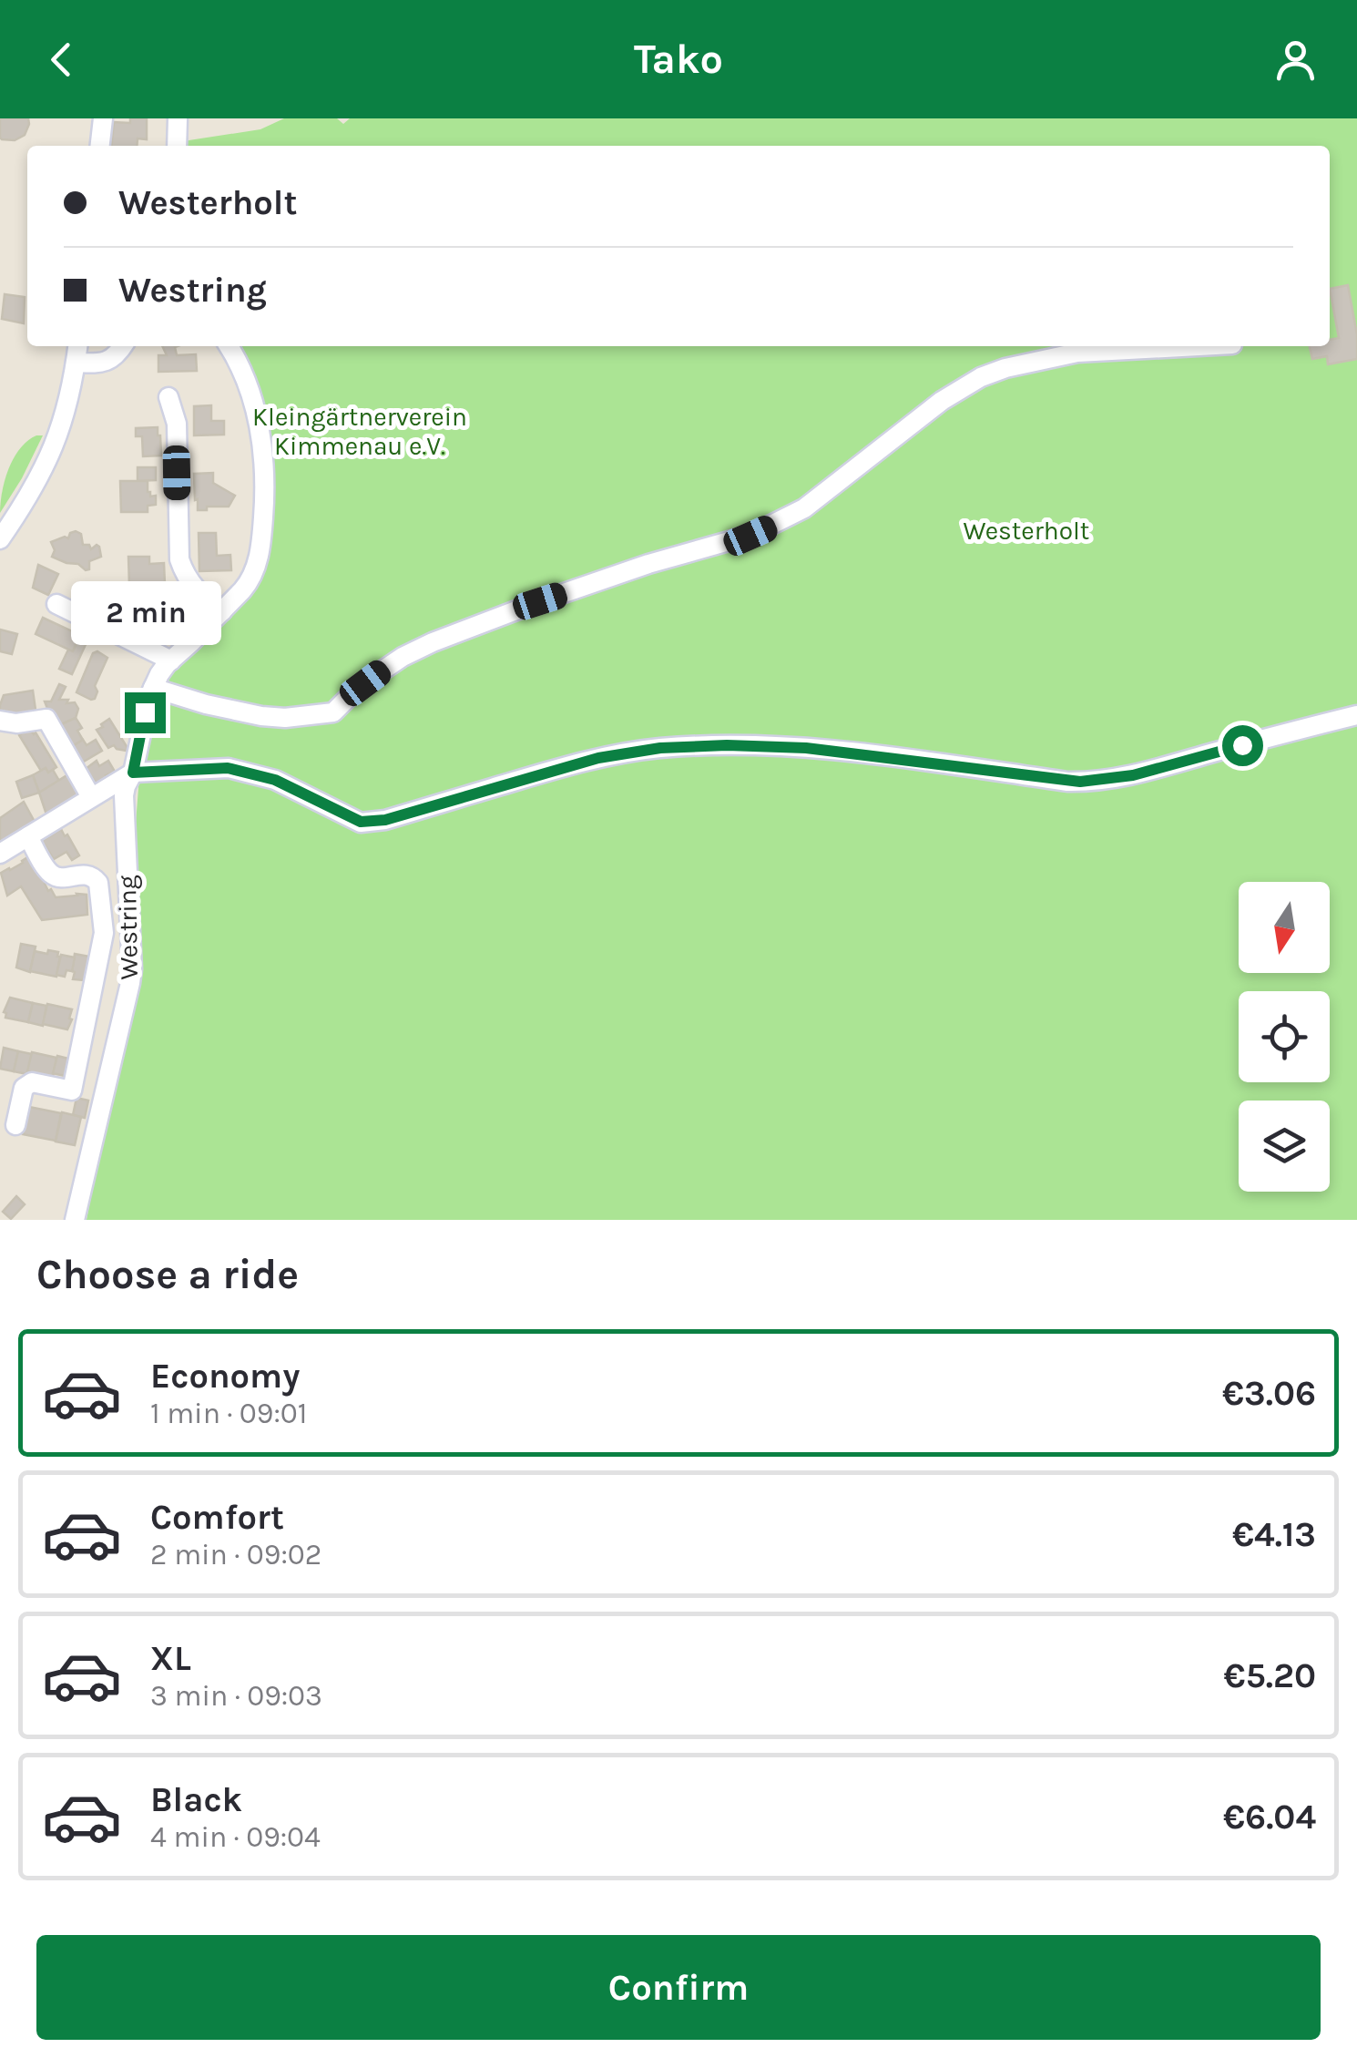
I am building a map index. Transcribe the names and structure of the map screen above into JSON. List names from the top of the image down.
{
  "streets": {
    "street": ["Westring"]
  },
  "parks": ["Kleingärtnerverein Kimmenau e.V.", "Westerholt"],
  "north": "bottom",
  "page": {
    "header": "Tako",
    "banner": ["Westerholt", "Westring"],
    "bubble": "2 min",
    "heading": "Choose a ride",
    "list": [
      {
        "name": "Economy",
        "note": "1 min · 09:01",
        "value": "€3.06"
      },
      {
        "name": "Comfort",
        "note": "2 min · 09:02",
        "value": "€4.13"
      },
      {
        "name": "XL",
        "note": "3 min · 09:03",
        "value": "€5.20"
      },
      {
        "name": "Black",
        "note": "4 min · 09:04",
        "value": "€6.04"
      }
    ],
    "buttons": "Confirm"
  }
}
